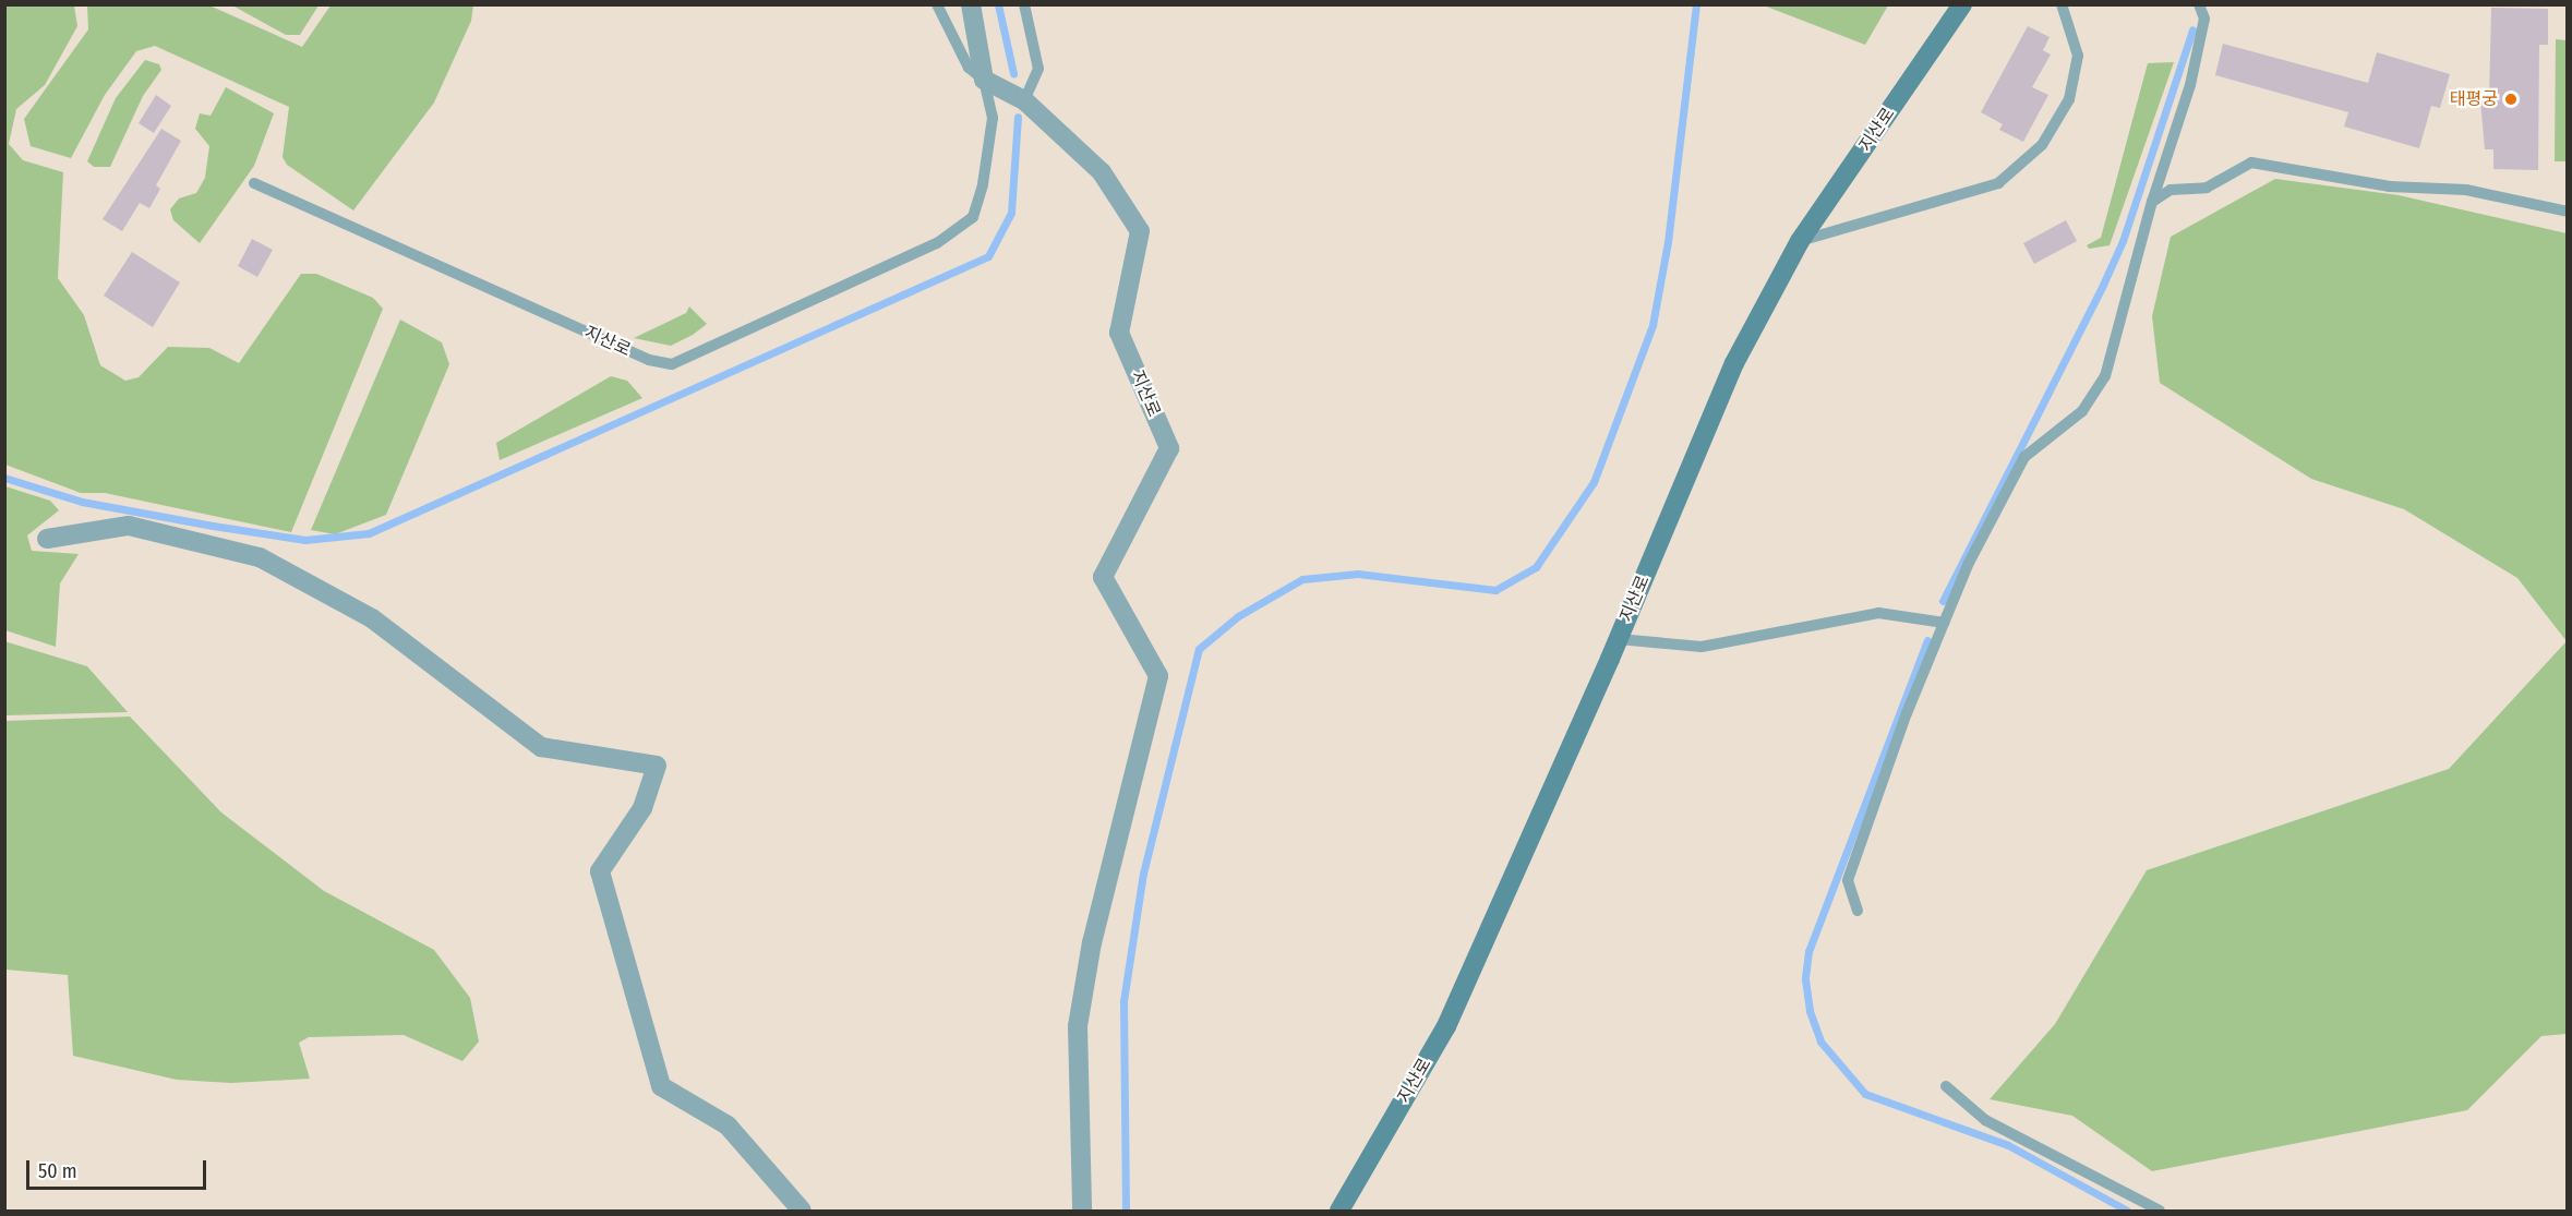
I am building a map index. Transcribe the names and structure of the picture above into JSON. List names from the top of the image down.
{
  "streets": {
    "main road": ["지산로"]
  },
  "places": ["태평궁"],
  "scale_bar": "50 m"
}
